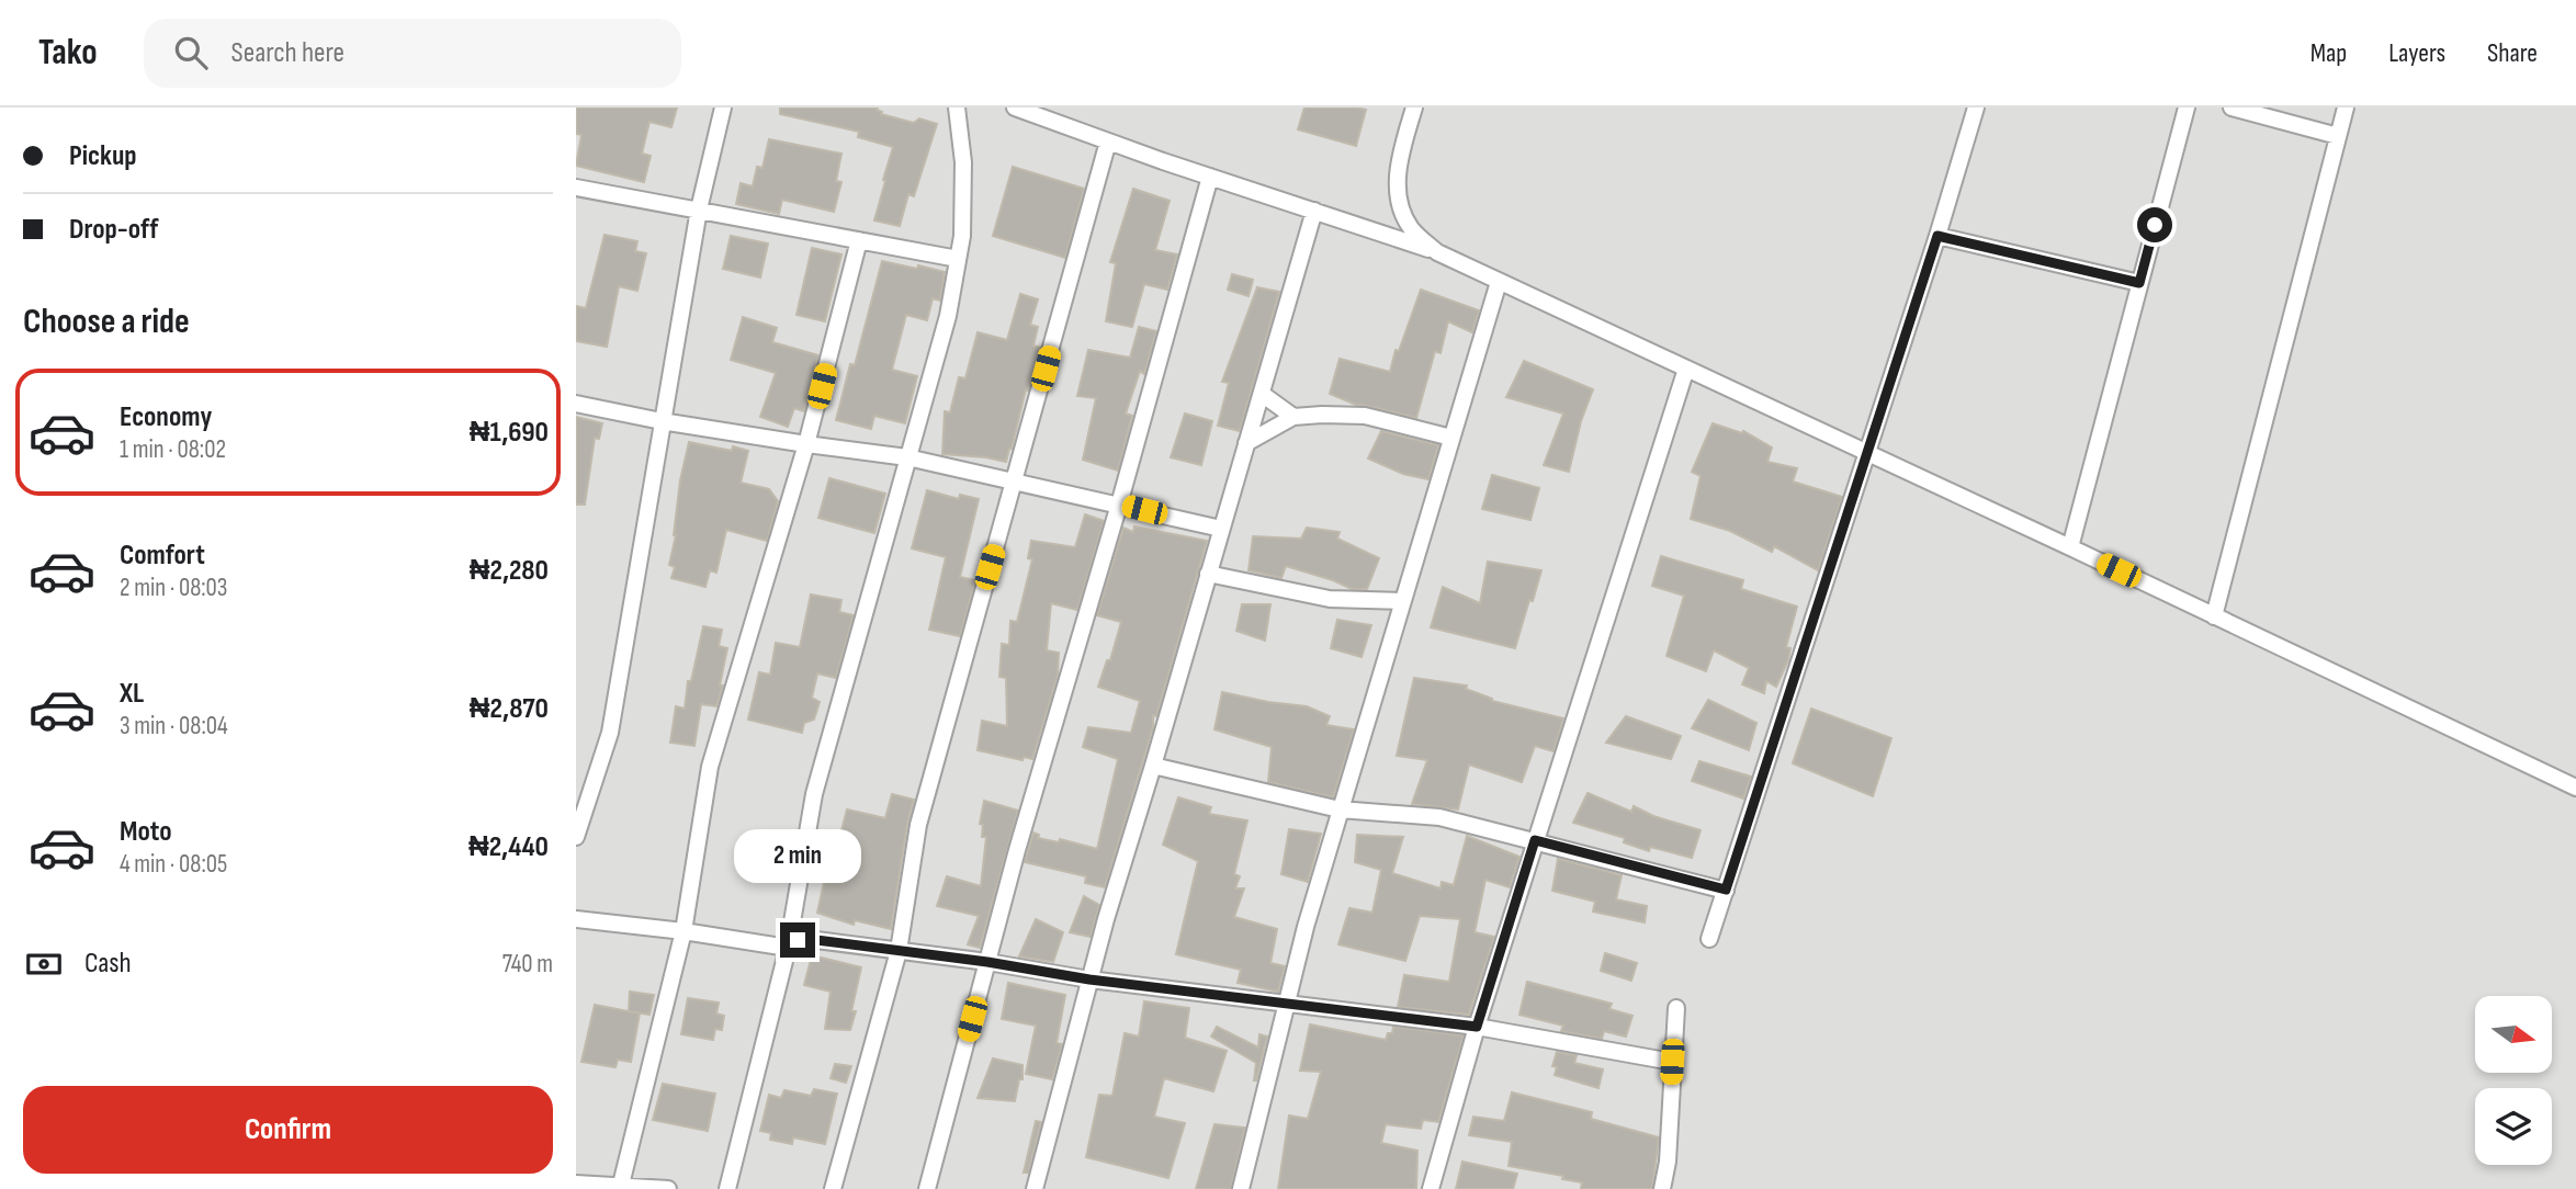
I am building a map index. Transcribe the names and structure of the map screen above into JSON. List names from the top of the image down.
{
  "north": "right",
  "page": {
    "header": "Tako",
    "search": "Search here",
    "nav": ["Map", "Layers", "Share"],
    "banner": ["Pickup", "Drop-off"],
    "heading": "Choose a ride",
    "list": [
      {
        "name": "Economy",
        "note": "1 min · 08:02",
        "value": "₦1,690"
      },
      {
        "name": "Comfort",
        "note": "2 min · 08:03",
        "value": "₦2,280"
      },
      {
        "name": "XL",
        "note": "3 min · 08:04",
        "value": "₦2,870"
      },
      {
        "name": "Moto",
        "note": "4 min · 08:05",
        "value": "₦2,440"
      }
    ],
    "bubble": "2 min",
    "pay": ["Cash", "740 m"],
    "buttons": "Confirm"
  }
}
